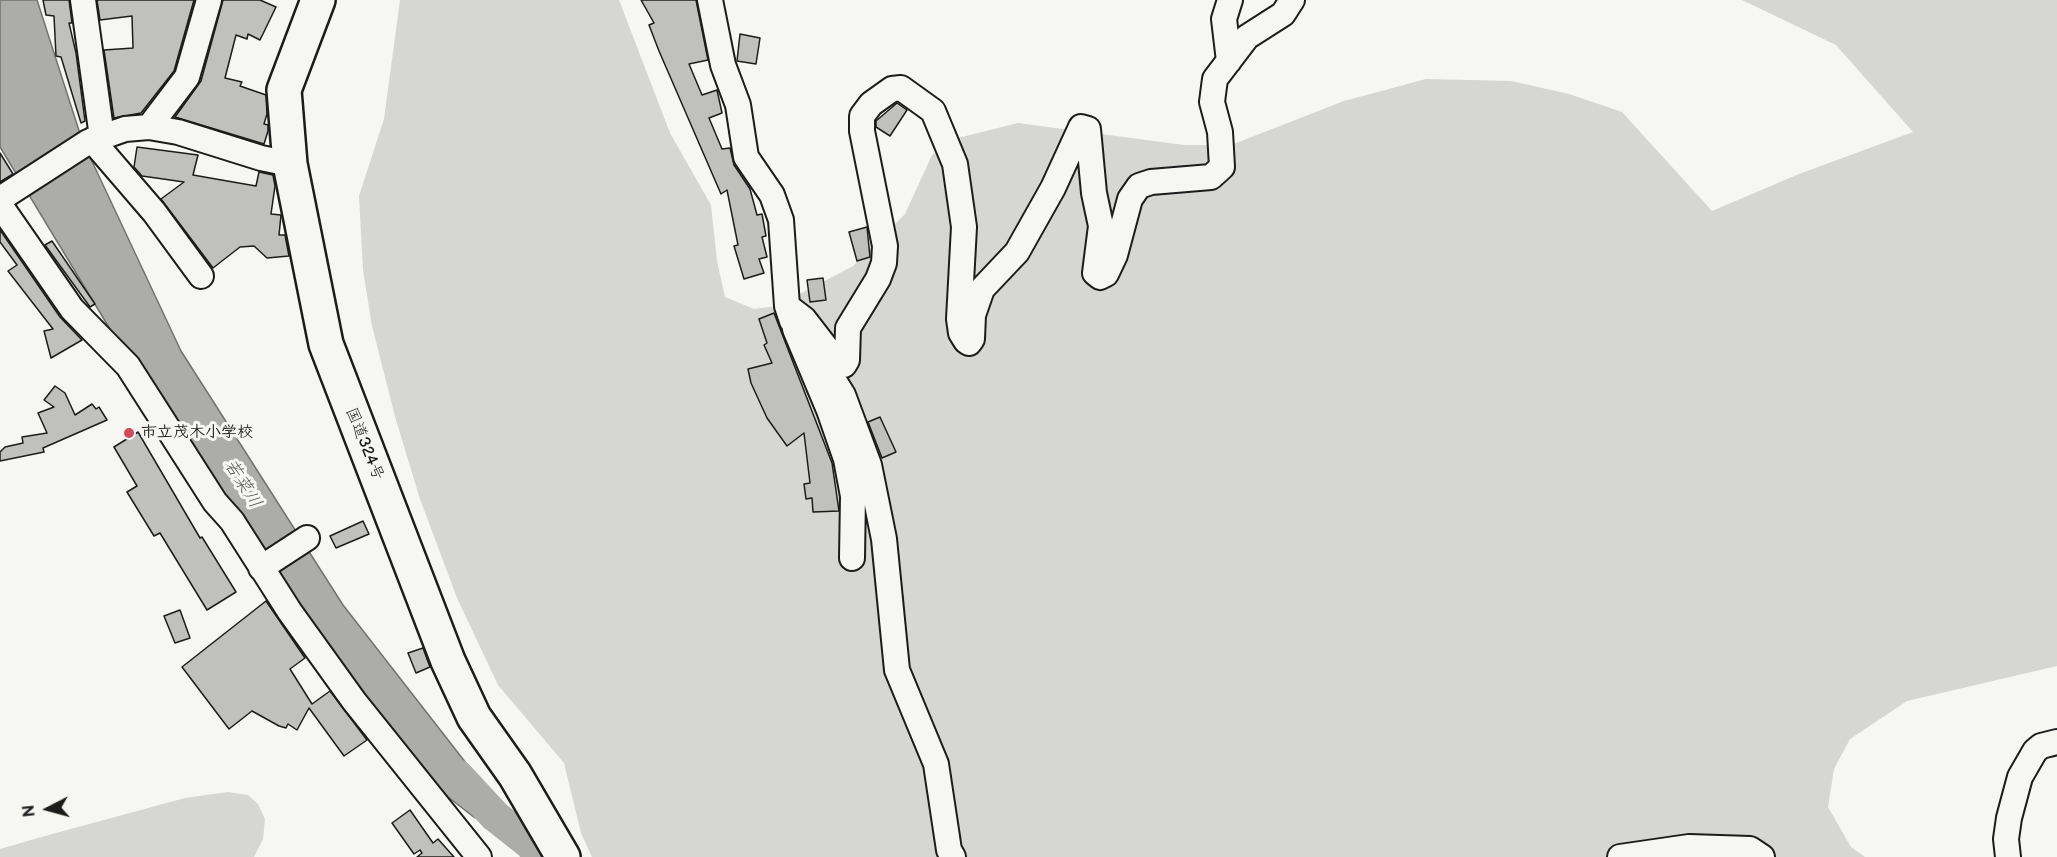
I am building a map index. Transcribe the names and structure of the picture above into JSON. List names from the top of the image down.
{
  "streets": {
    "highway": ["国道324号"]
  },
  "water": ["若菜川"],
  "places": ["市立茂木小学校"],
  "north": "left"
}
